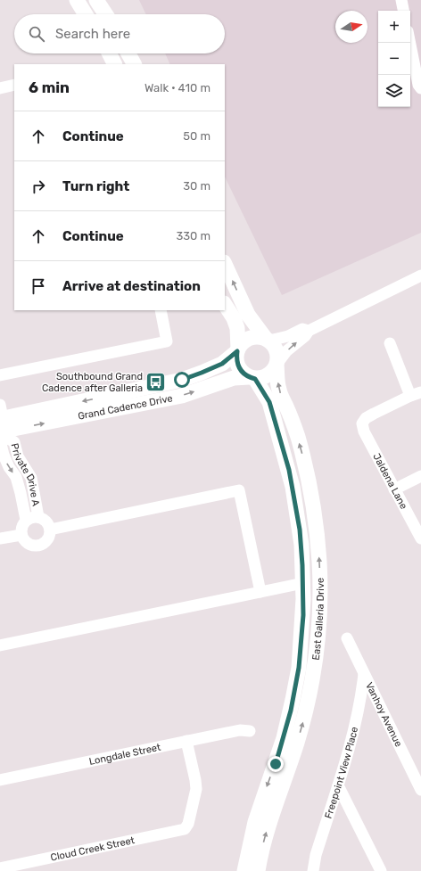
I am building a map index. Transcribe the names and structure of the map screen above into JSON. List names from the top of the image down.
{
  "streets": {
    "main road": ["Grand Cadence Drive", "East Galleria Drive"],
    "street": [
      "Private Drive A",
      "Jaldena Lane",
      "Vanhoy Avenue",
      "Longdale Street",
      "Freepoint View Place",
      "Cloud Creek Street"
    ]
  },
  "crossings": [
    ["Grand Cadence Drive", "Private Drive A"],
    ["Grand Cadence Drive", "East Galleria Drive"],
    ["Vanhoy Avenue", "Freepoint View Place"],
    ["Longdale Street", "Cloud Creek Street"]
  ],
  "places": {
    "bus stop": ["Southbound Grand Cadence after Galleria"]
  },
  "north": "right",
  "page": {
    "map_buttons": ["+", "−"],
    "search": "Search here",
    "heading": ["6 min", "Walk · 410 m"],
    "list": [
      ["Continue", "50 m"],
      ["Turn right", "30 m"],
      ["Continue", "330 m"],
      "Arrive at destination"
    ]
  }
}
